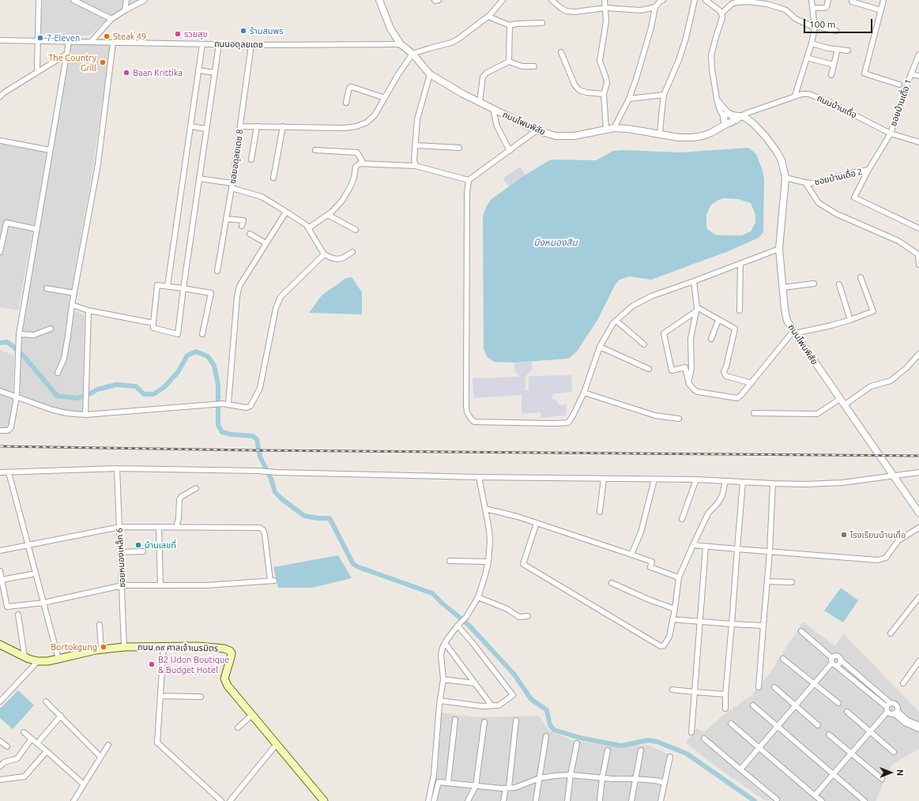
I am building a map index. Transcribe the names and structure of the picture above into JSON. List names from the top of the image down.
{
  "streets": {
    "main road": ["ถนน ๓๙ ศาลเจ้าเนรมิตร"],
    "street": [
      "ถนนอดุลยเดช",
      "ซอยบ้านเดื่อ 1",
      "ถนนบ้านเดื่อ",
      "ถนนโพนพิสัย",
      "ซอยอดุลยเดช 8",
      "ซอยบ้านเดื่อ 2",
      "ซอยหนองเหล็ก 6"
    ]
  },
  "crossings": [
    ["ถนนอดุลยเดช", "ถนนโพนพิสัย"],
    ["ถนนอดุลยเดช", "ซอยอดุลยเดช 8"],
    ["ซอยบ้านเดื่อ 1", "ถนนบ้านเดื่อ"],
    ["ซอยบ้านเดื่อ 1", "ซอยบ้านเดื่อ 2"],
    ["ถนนบ้านเดื่อ", "ถนนโพนพิสัย"],
    ["ถนนบ้านเดื่อ", "ซอยบ้านเดื่อ 2"],
    ["ถนนโพนพิสัย", "ซอยบ้านเดื่อ 2"],
    ["ซอยหนองเหล็ก 6", "ถนน ๓๙ ศาลเจ้าเนรมิตร"]
  ],
  "water": ["บึงหนองสิม"],
  "places": [
    "ร้านสมพร",
    "รวยสุข",
    "Steak 49",
    "7-Eleven",
    "The Country Grill",
    "Baan Krittika",
    "โรงเรียนบ้านเดื่อ",
    "บ้านเลขที่",
    "Bortokgung",
    "B2 Udon Boutique & Budget Hotel"
  ],
  "scale_bar": "100 m",
  "north": "right"
}
